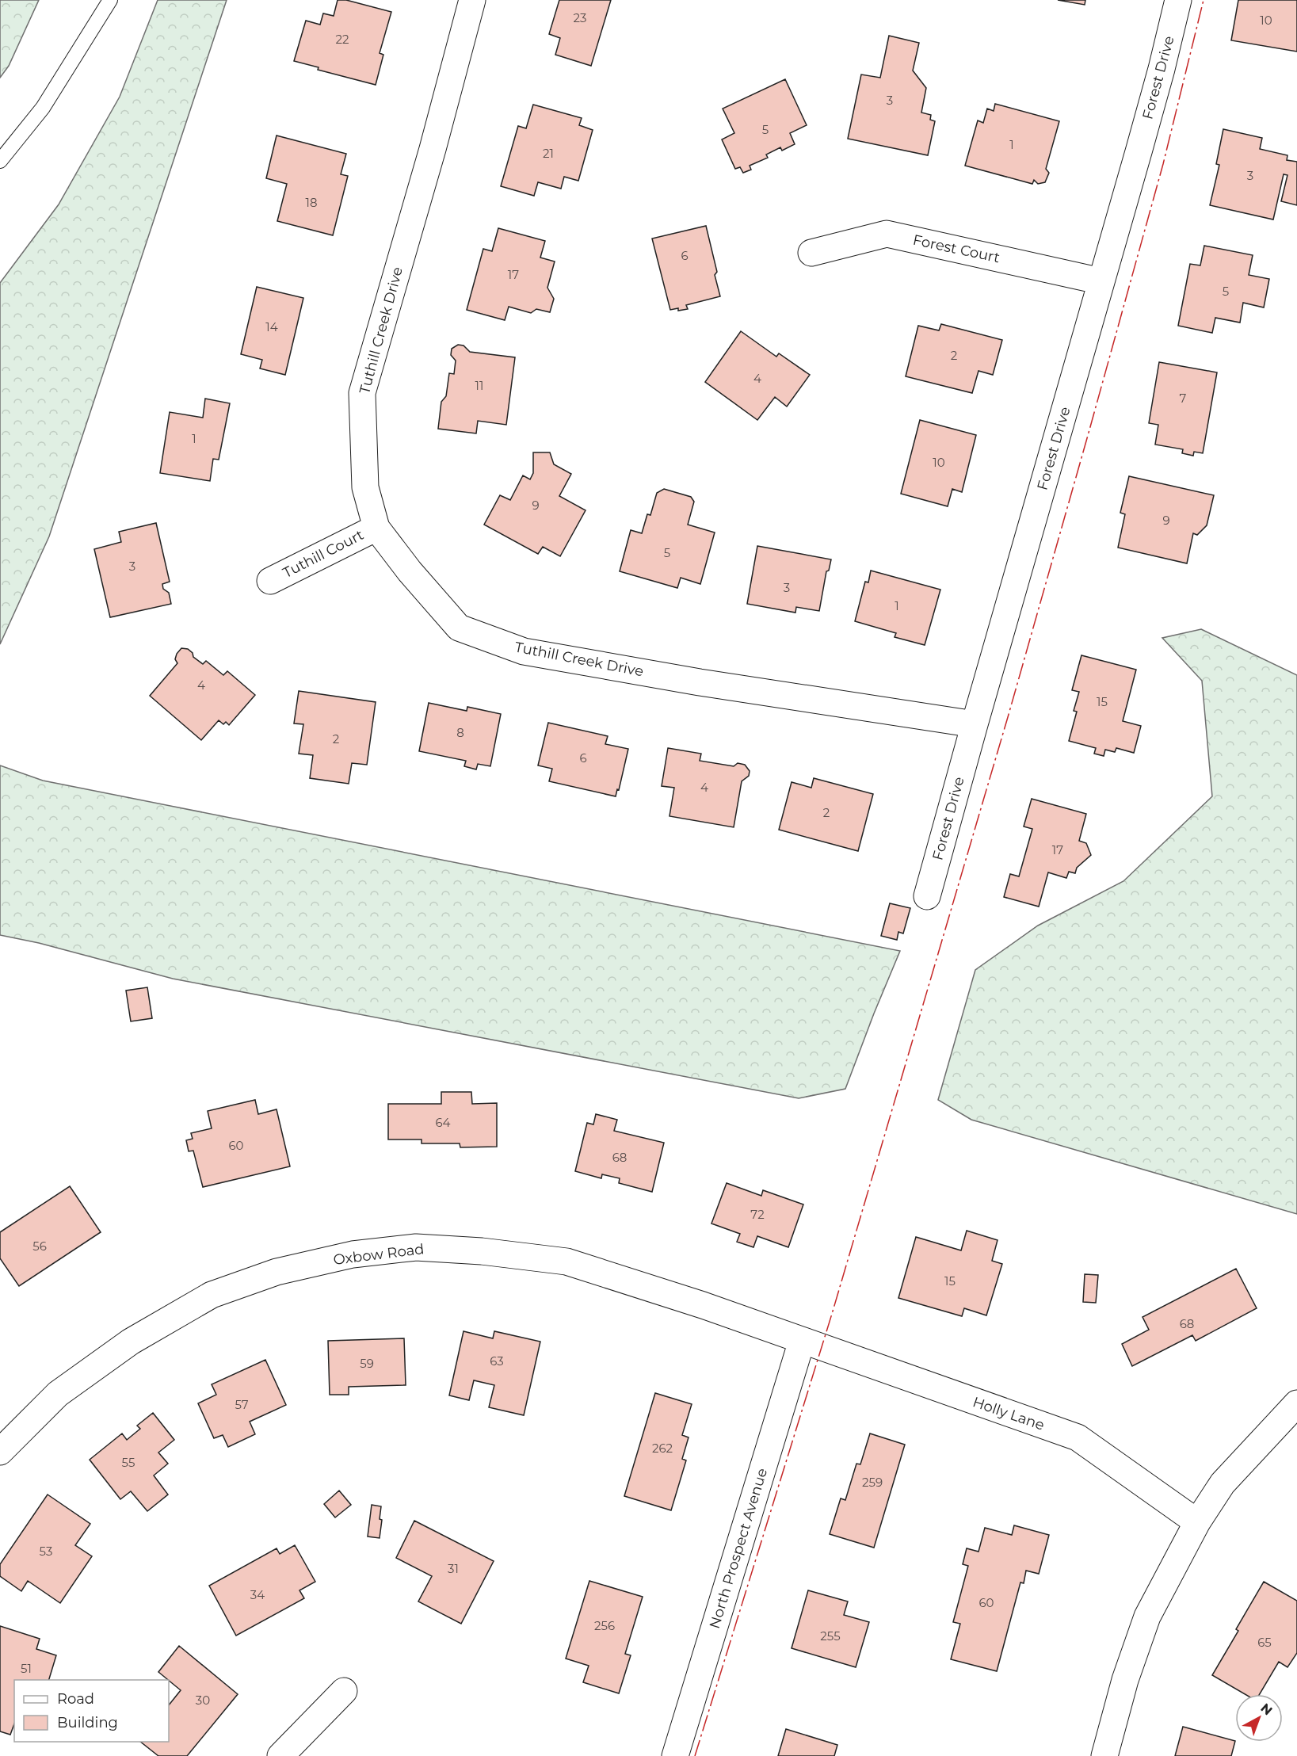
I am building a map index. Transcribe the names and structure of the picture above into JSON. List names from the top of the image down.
{
  "streets": {
    "street": [
      "Forest Drive",
      "Forest Court",
      "Tuthill Creek Drive",
      "Tuthill Court",
      "Oxbow Road",
      "Holly Lane",
      "North Prospect Avenue"
    ]
  },
  "crossings": [
    ["Forest Drive", "Forest Court"],
    ["Forest Drive", "Tuthill Creek Drive"],
    ["Tuthill Creek Drive", "Tuthill Court"],
    ["Oxbow Road", "Holly Lane"],
    ["Oxbow Road", "North Prospect Avenue"],
    ["Holly Lane", "North Prospect Avenue"]
  ],
  "house_numbers": [
    "23",
    "10",
    "22",
    "3",
    "5",
    "1",
    "21",
    "3",
    "18",
    "6",
    "17",
    "5",
    "14",
    "2",
    "4",
    "11",
    "7",
    "1",
    "10",
    "9",
    "9",
    "5",
    "3",
    "3",
    "1",
    "4",
    "15",
    "8",
    "2",
    "6",
    "4",
    "2",
    "17",
    "64",
    "60",
    "68",
    "72",
    "56",
    "15",
    "68",
    "63",
    "59",
    "57",
    "262",
    "55",
    "259",
    "53",
    "31",
    "34",
    "60",
    "256",
    "255",
    "65",
    "51",
    "30"
  ],
  "legend": ["Road", "Building"],
  "north": "top right"
}
